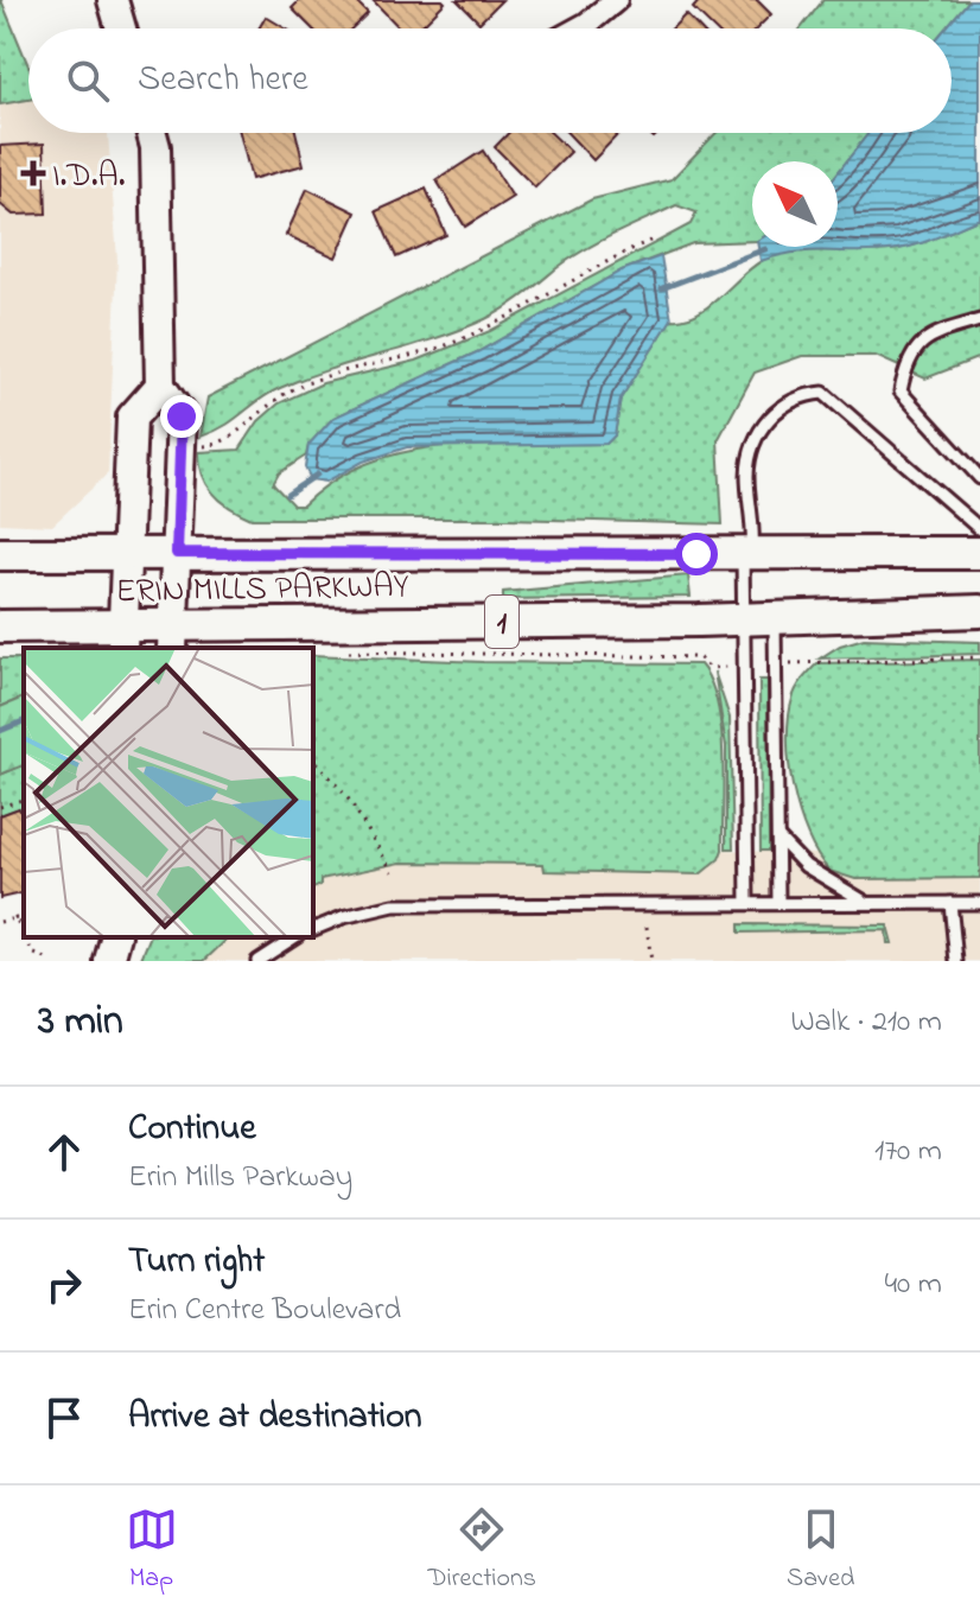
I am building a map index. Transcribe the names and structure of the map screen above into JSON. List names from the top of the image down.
{
  "streets": {
    "main road": ["ERIN MILLS PARKWAY", "1"]
  },
  "places": {
    "health": ["I.D.A."]
  },
  "north": "top left",
  "page": {
    "search": "Search here",
    "heading": ["3 min", "Walk · 210 m"],
    "list": [
      ["Continue", "Erin Mills Parkway", "170 m"],
      ["Turn right", "Erin Centre Boulevard", "40 m"],
      "Arrive at destination"
    ],
    "nav": ["Map", "Directions", "Saved"]
  }
}
